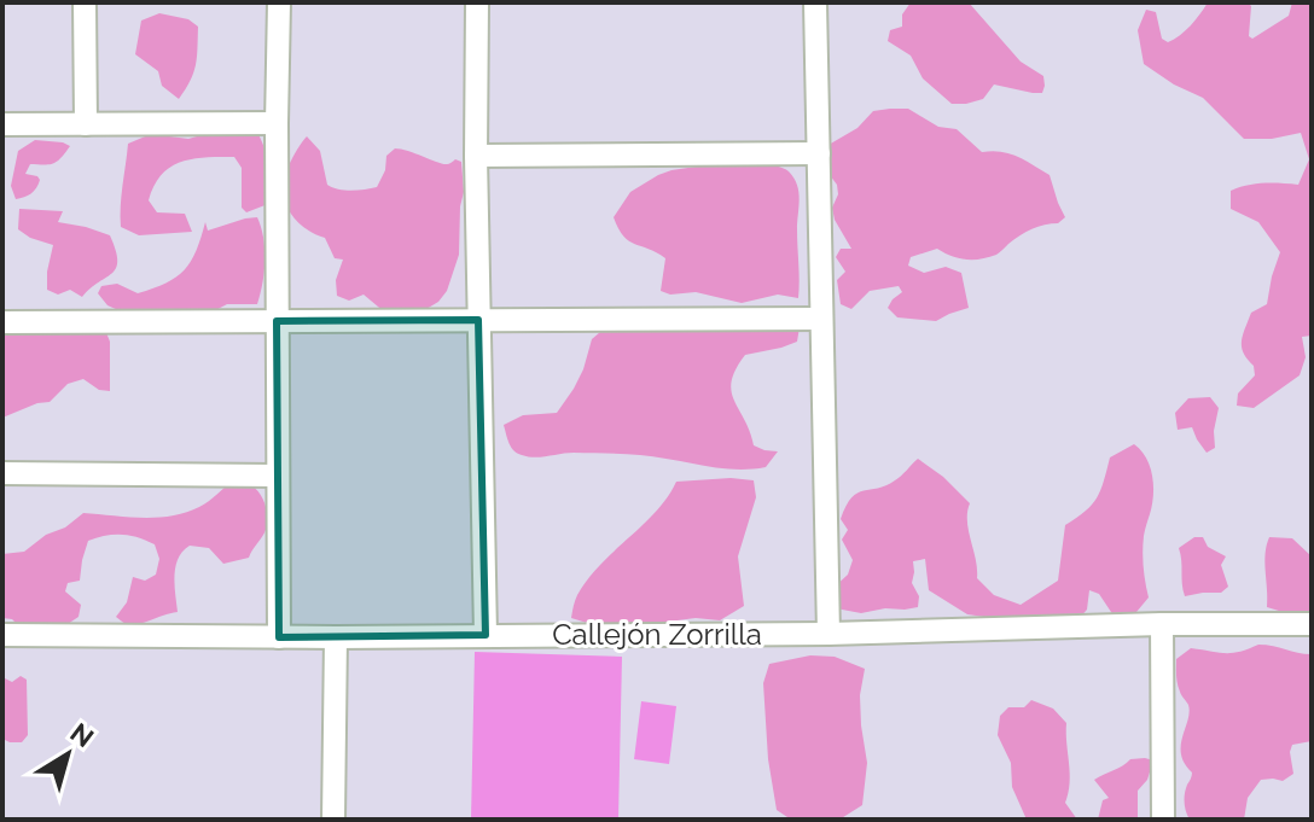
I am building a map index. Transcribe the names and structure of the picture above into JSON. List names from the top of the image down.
{
  "streets": {
    "street": ["Callejón Zorrilla"]
  },
  "north": "top right"
}
